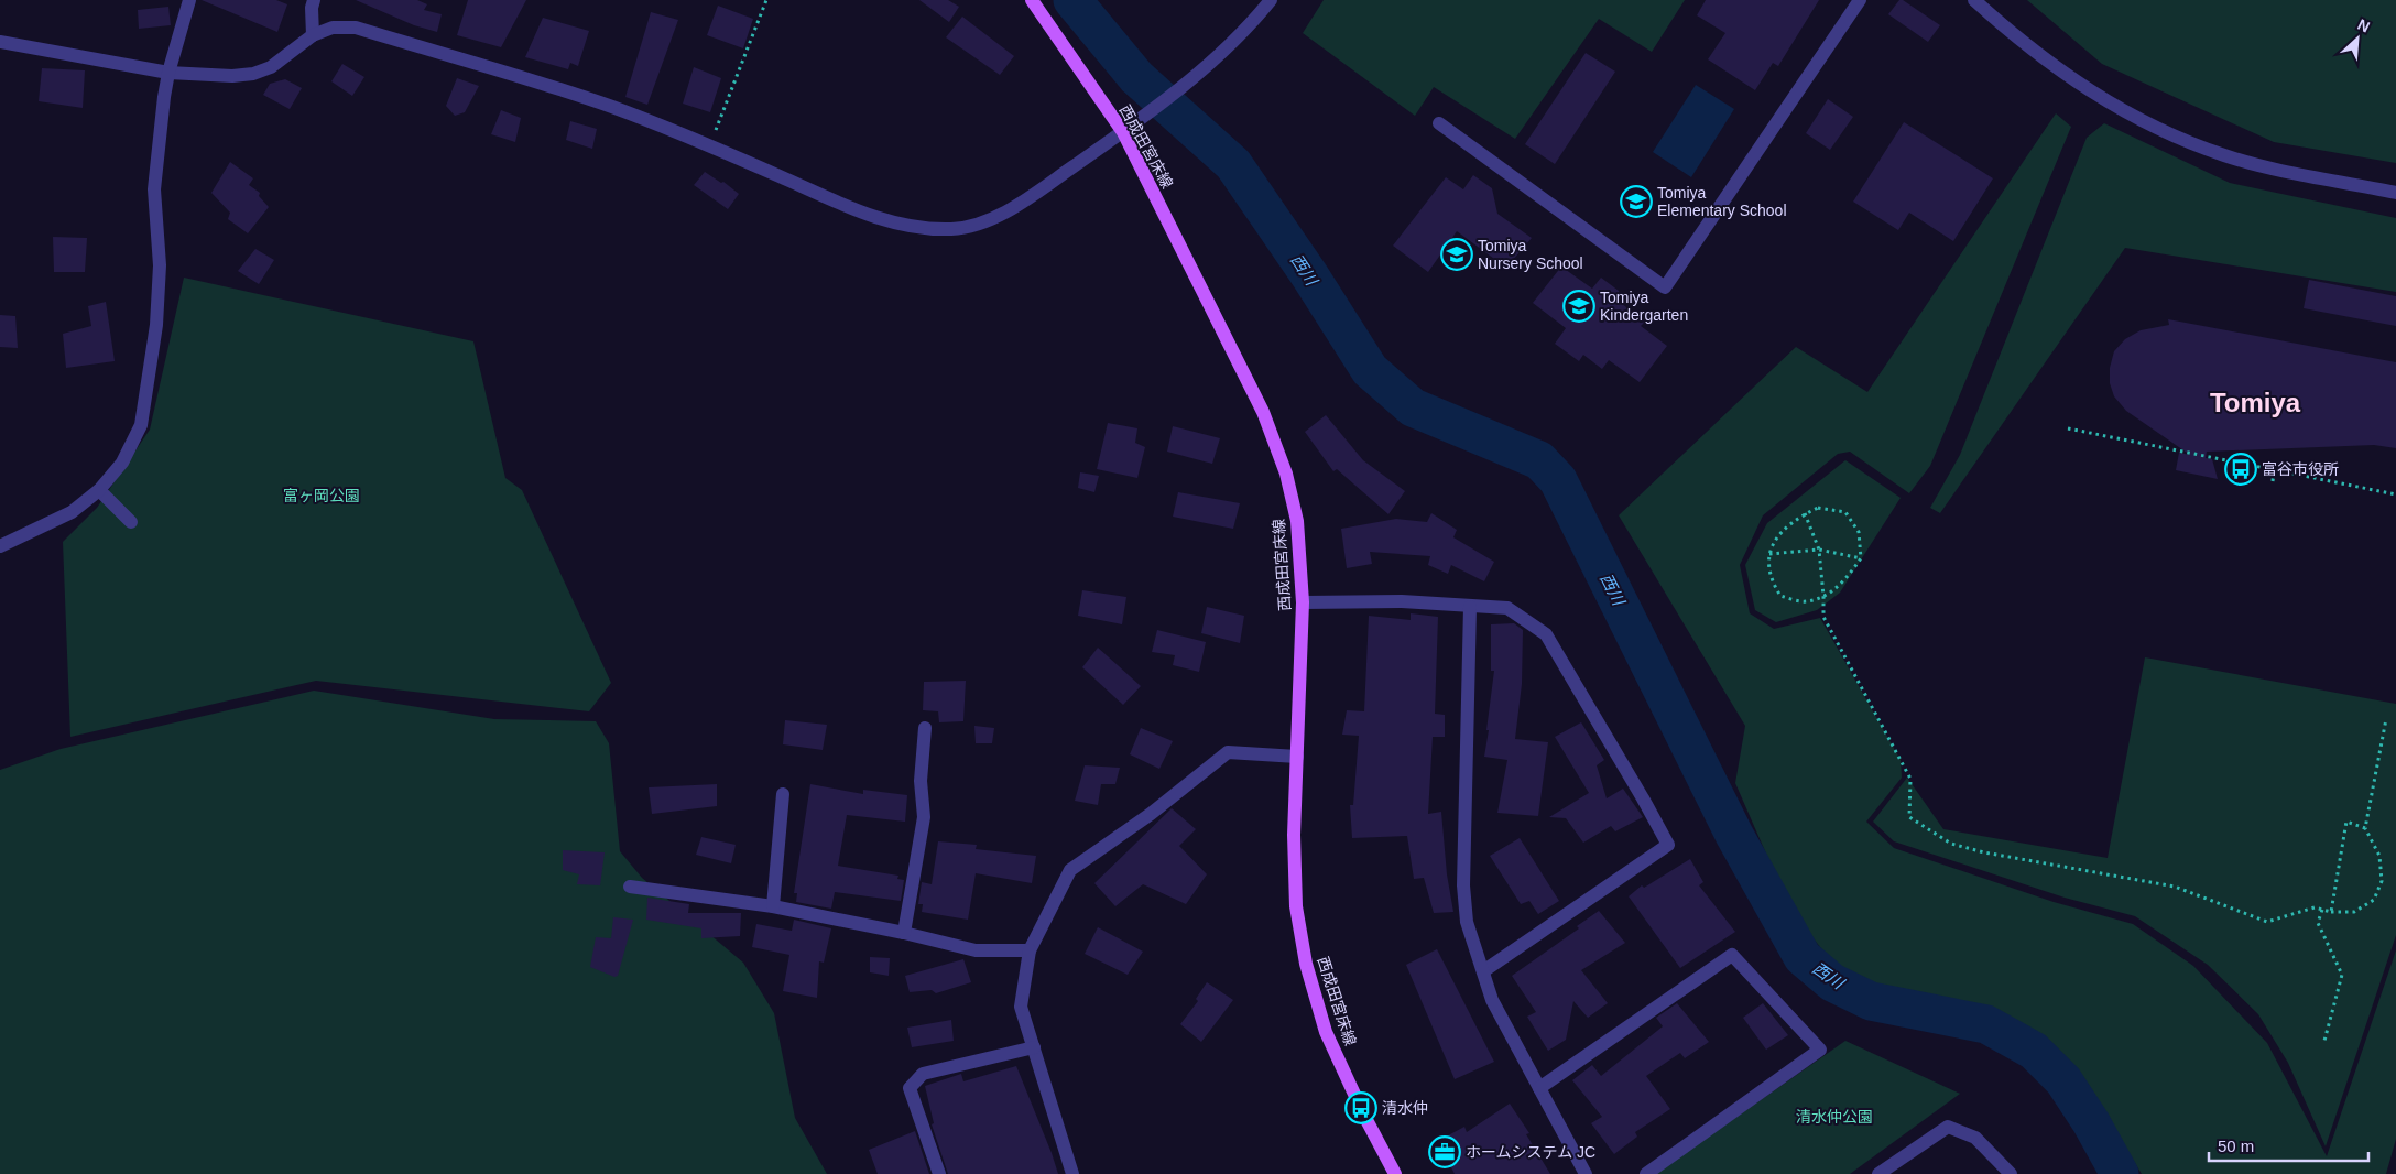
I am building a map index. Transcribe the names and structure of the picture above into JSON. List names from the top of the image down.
{
  "streets": {
    "main road": ["西成田宮床線"]
  },
  "districts": ["Tomiya"],
  "water": ["西川"],
  "parks": ["富ヶ岡公園", "清水仲公園"],
  "places": {
    "school or university": ["Tomiya Elementary School", "Tomiya Nursery School", "Tomiya Kindergarten"],
    "bus stop": ["富谷市役所", "清水仲"],
    "office": ["ホームシステム JC"]
  },
  "scale_bar": "50 m",
  "north": "top right"
}
